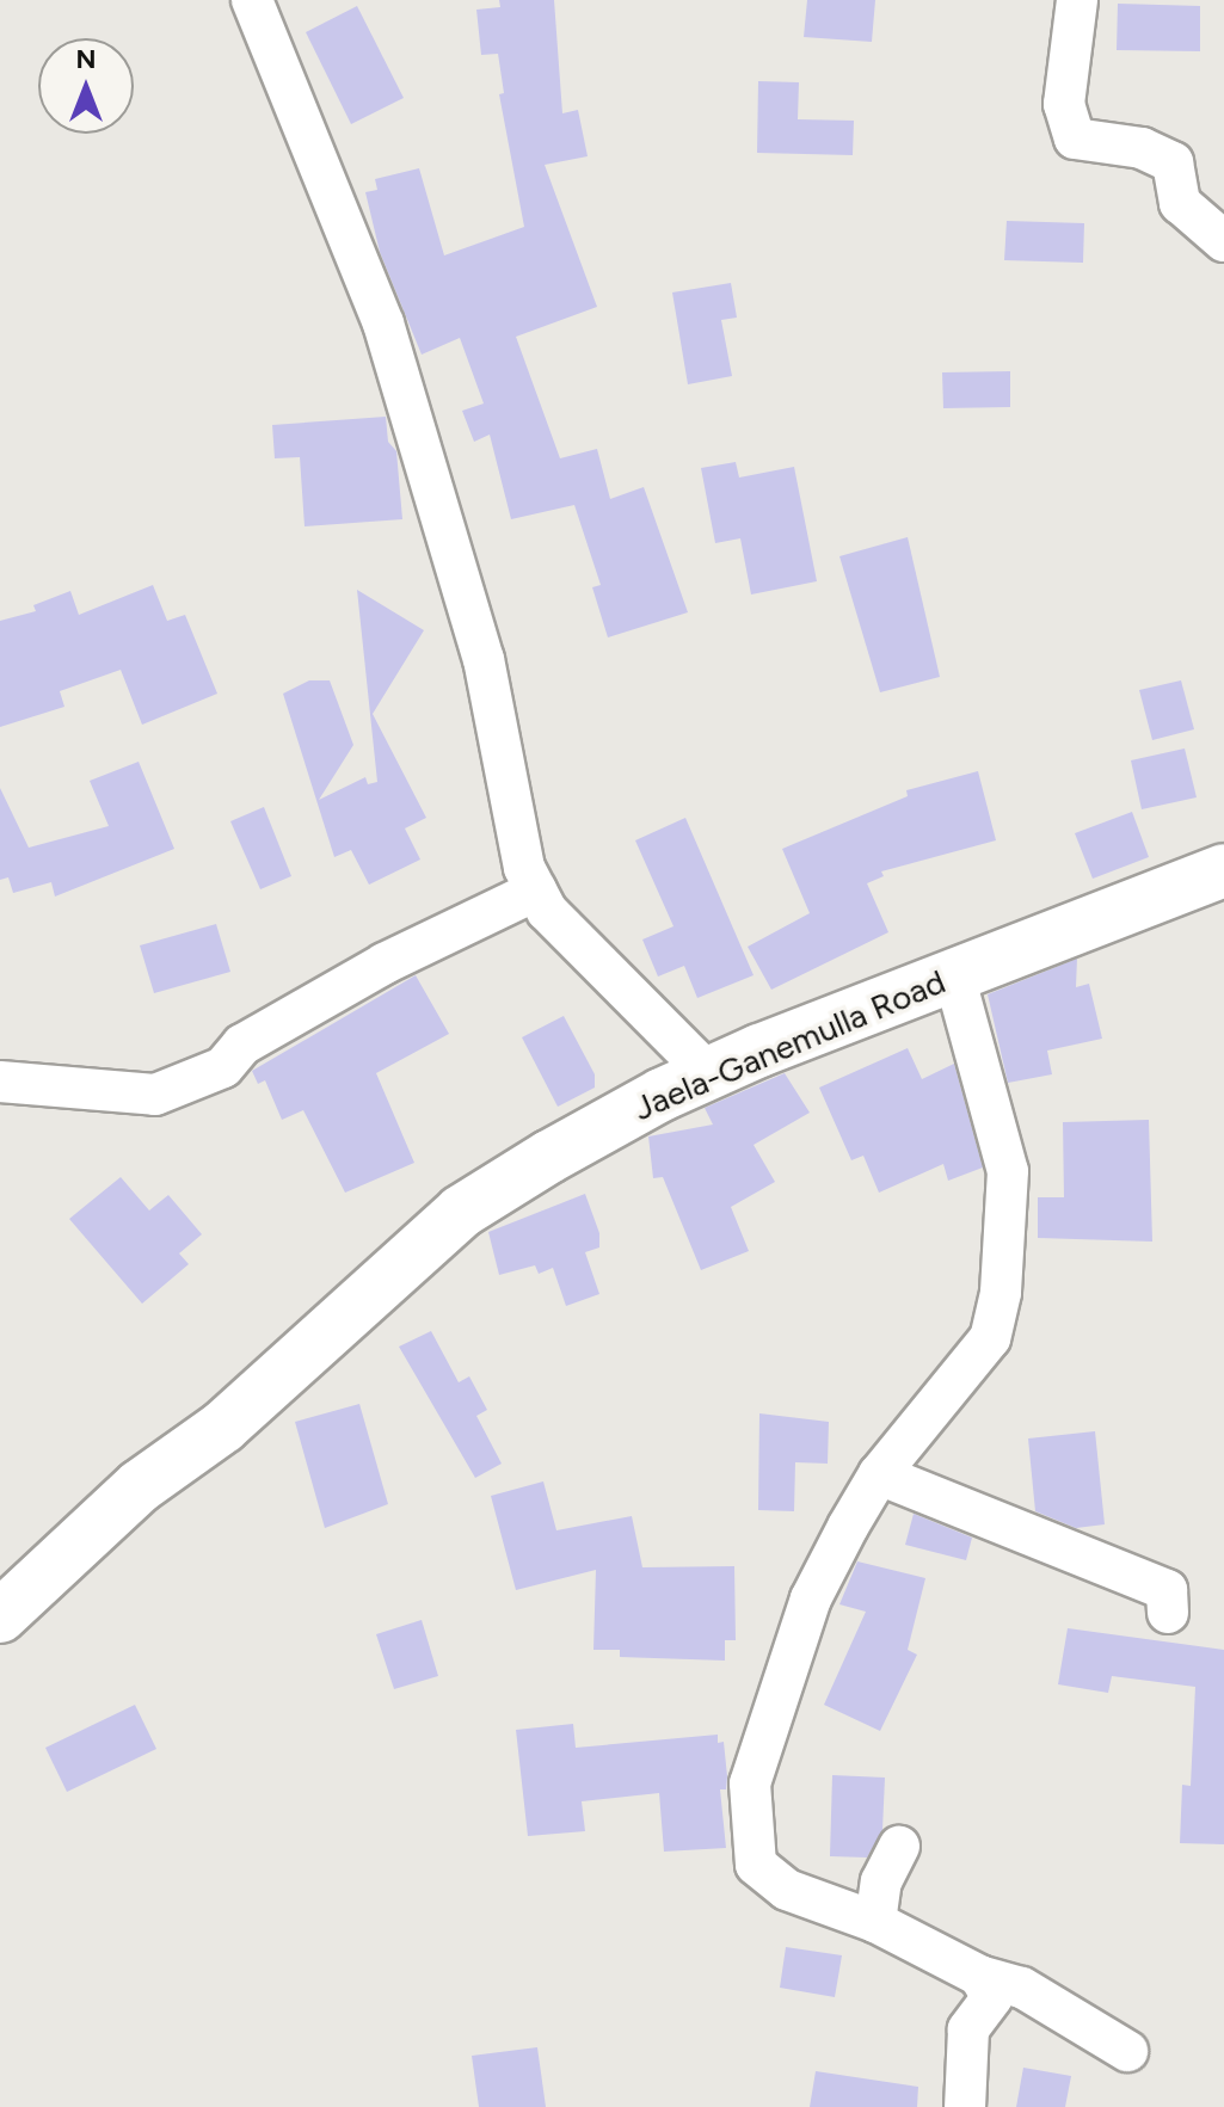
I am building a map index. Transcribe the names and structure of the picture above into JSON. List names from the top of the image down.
{
  "streets": {
    "main road": ["Jaela-Ganemulla Road"]
  },
  "north": "top"
}
